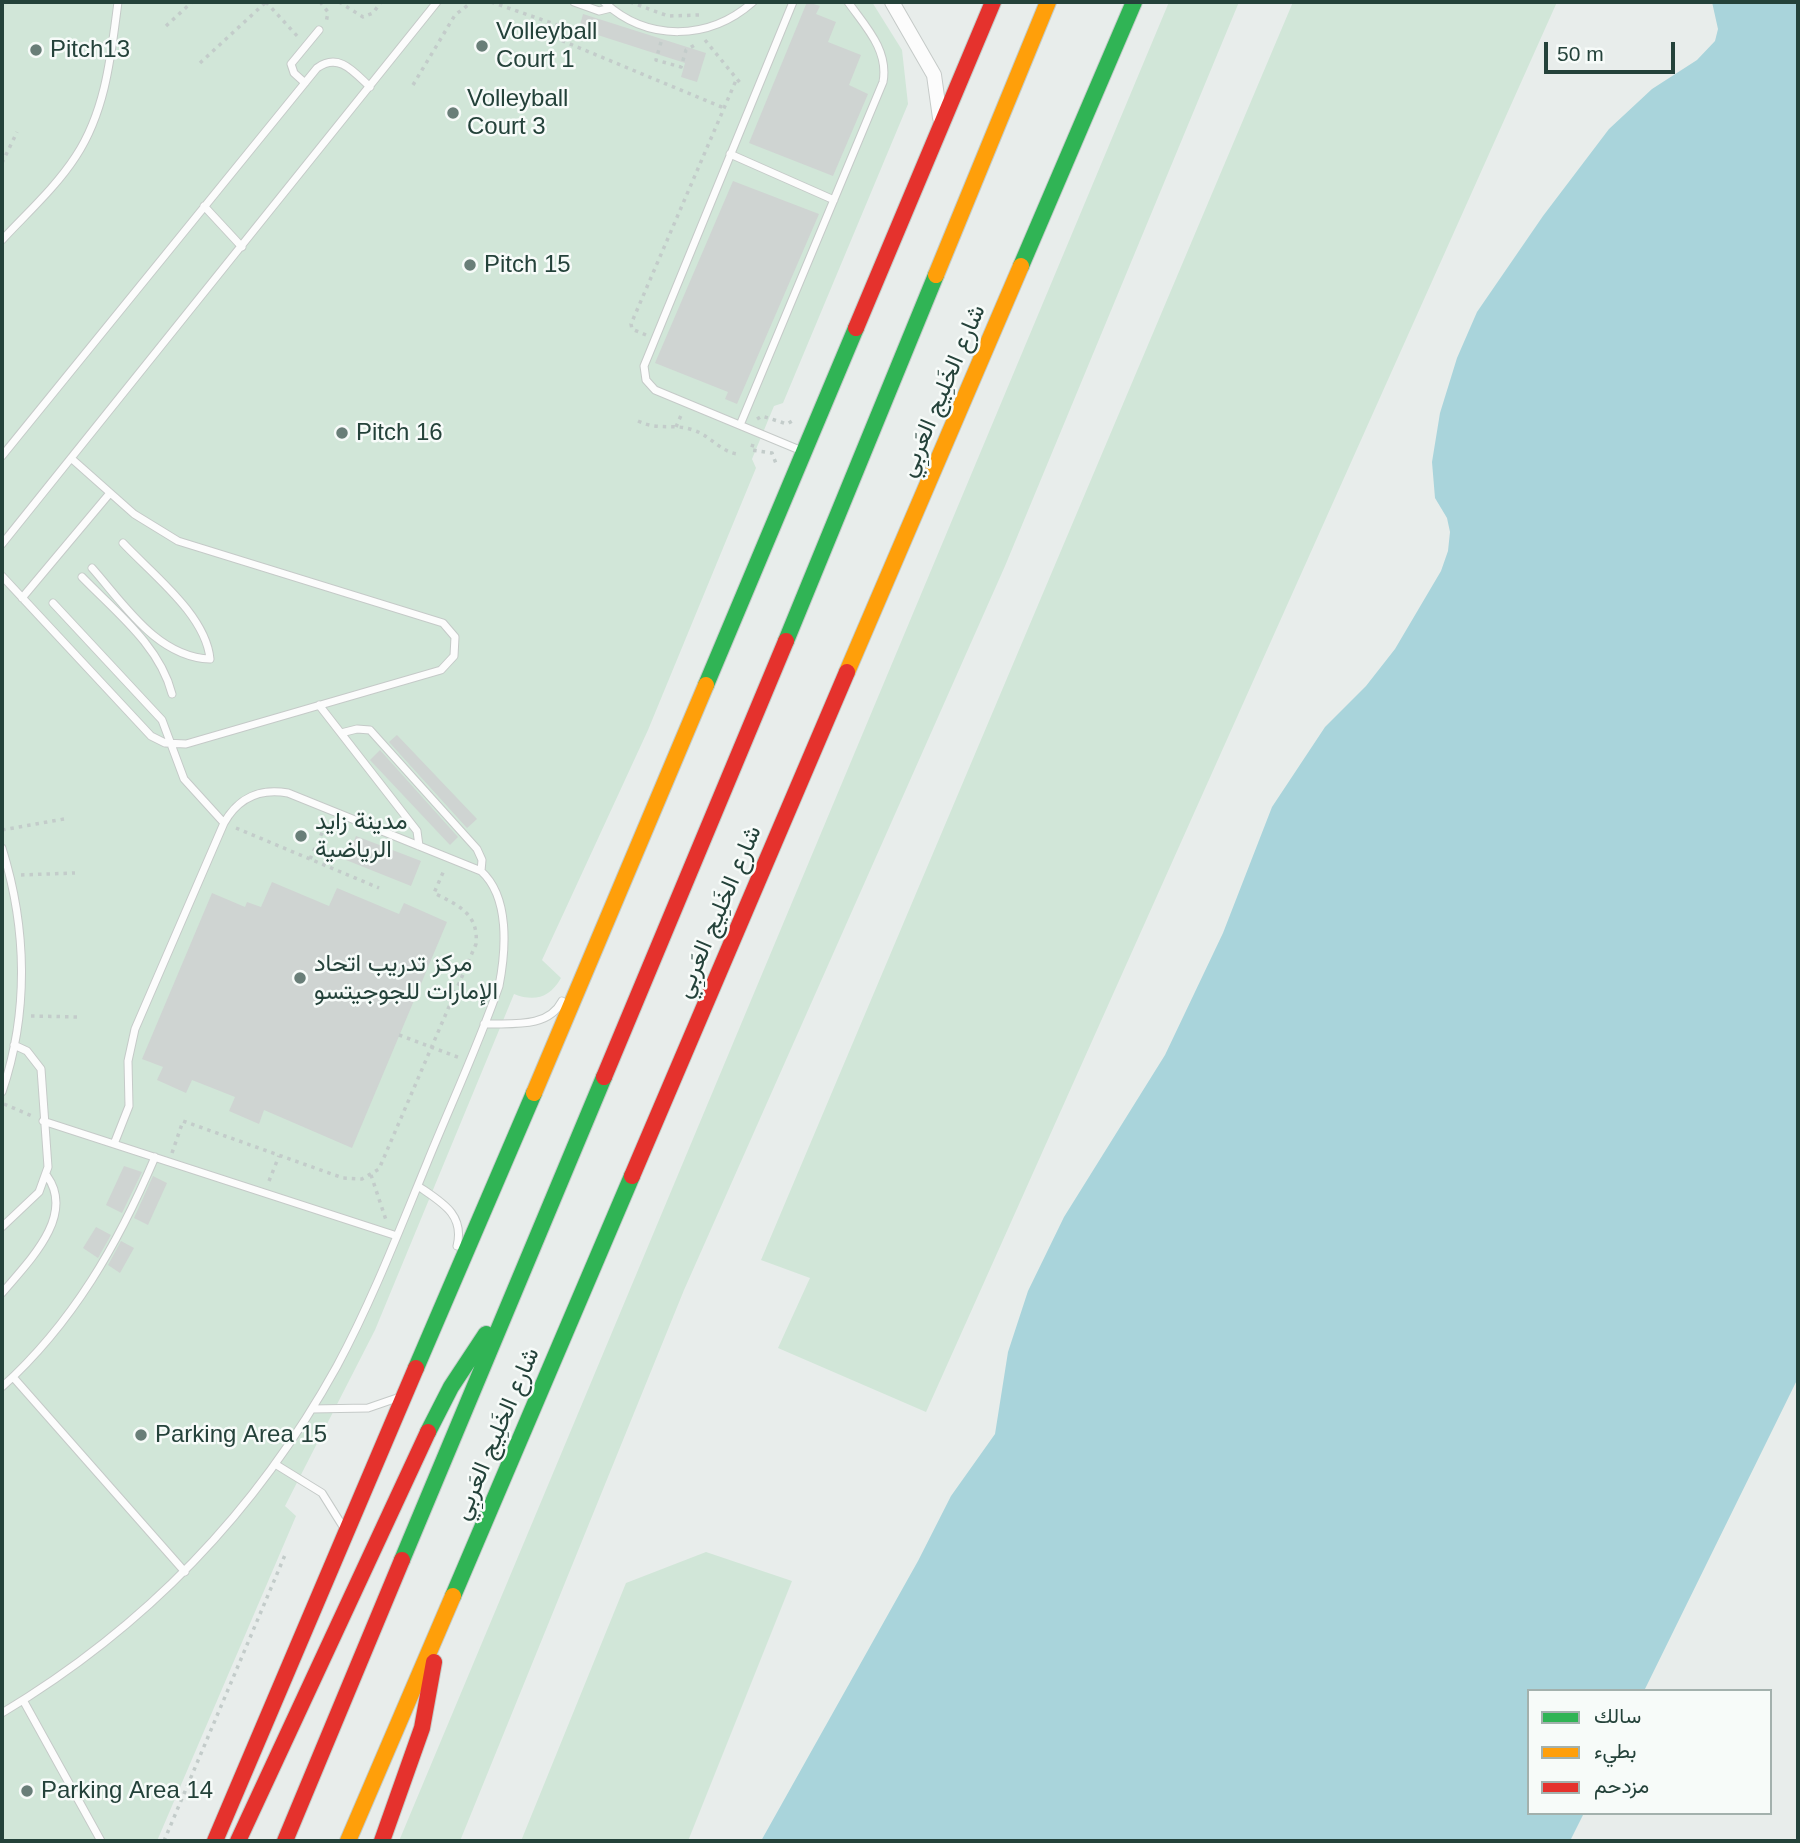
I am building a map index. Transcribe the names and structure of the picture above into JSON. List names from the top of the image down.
{
  "streets": {
    "main road": ["شارع الخَلِيج العَربِي"]
  },
  "places": [
    "Volleyball Court 1",
    "Pitch13",
    "Volleyball Court 3",
    "Pitch 15",
    "Pitch 16",
    "مدينة زايد الرياضية",
    "مركز تدريب اتحاد الإمارات للجوجيتسو",
    "Parking Area 15",
    "Parking Area 14"
  ],
  "legend": ["سالك", "بطيء", "مزدحم"],
  "scale_bar": "50 m"
}
